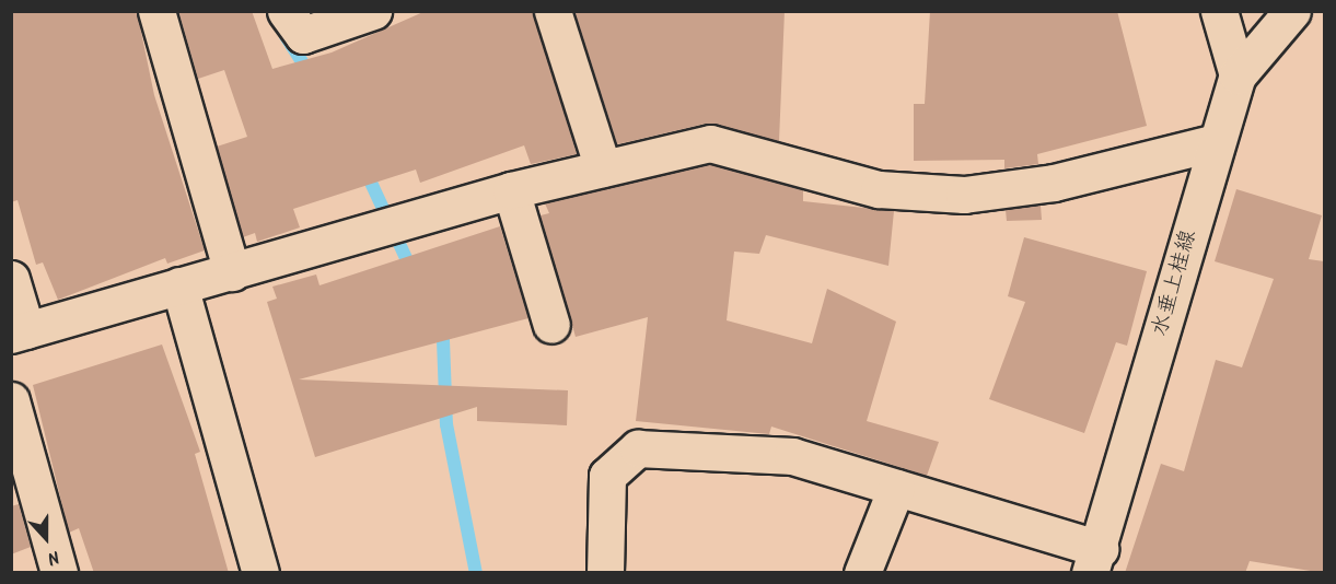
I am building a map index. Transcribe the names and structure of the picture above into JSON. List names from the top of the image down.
{
  "streets": {
    "street": ["水垂上桂線"]
  },
  "north": "bottom"
}
